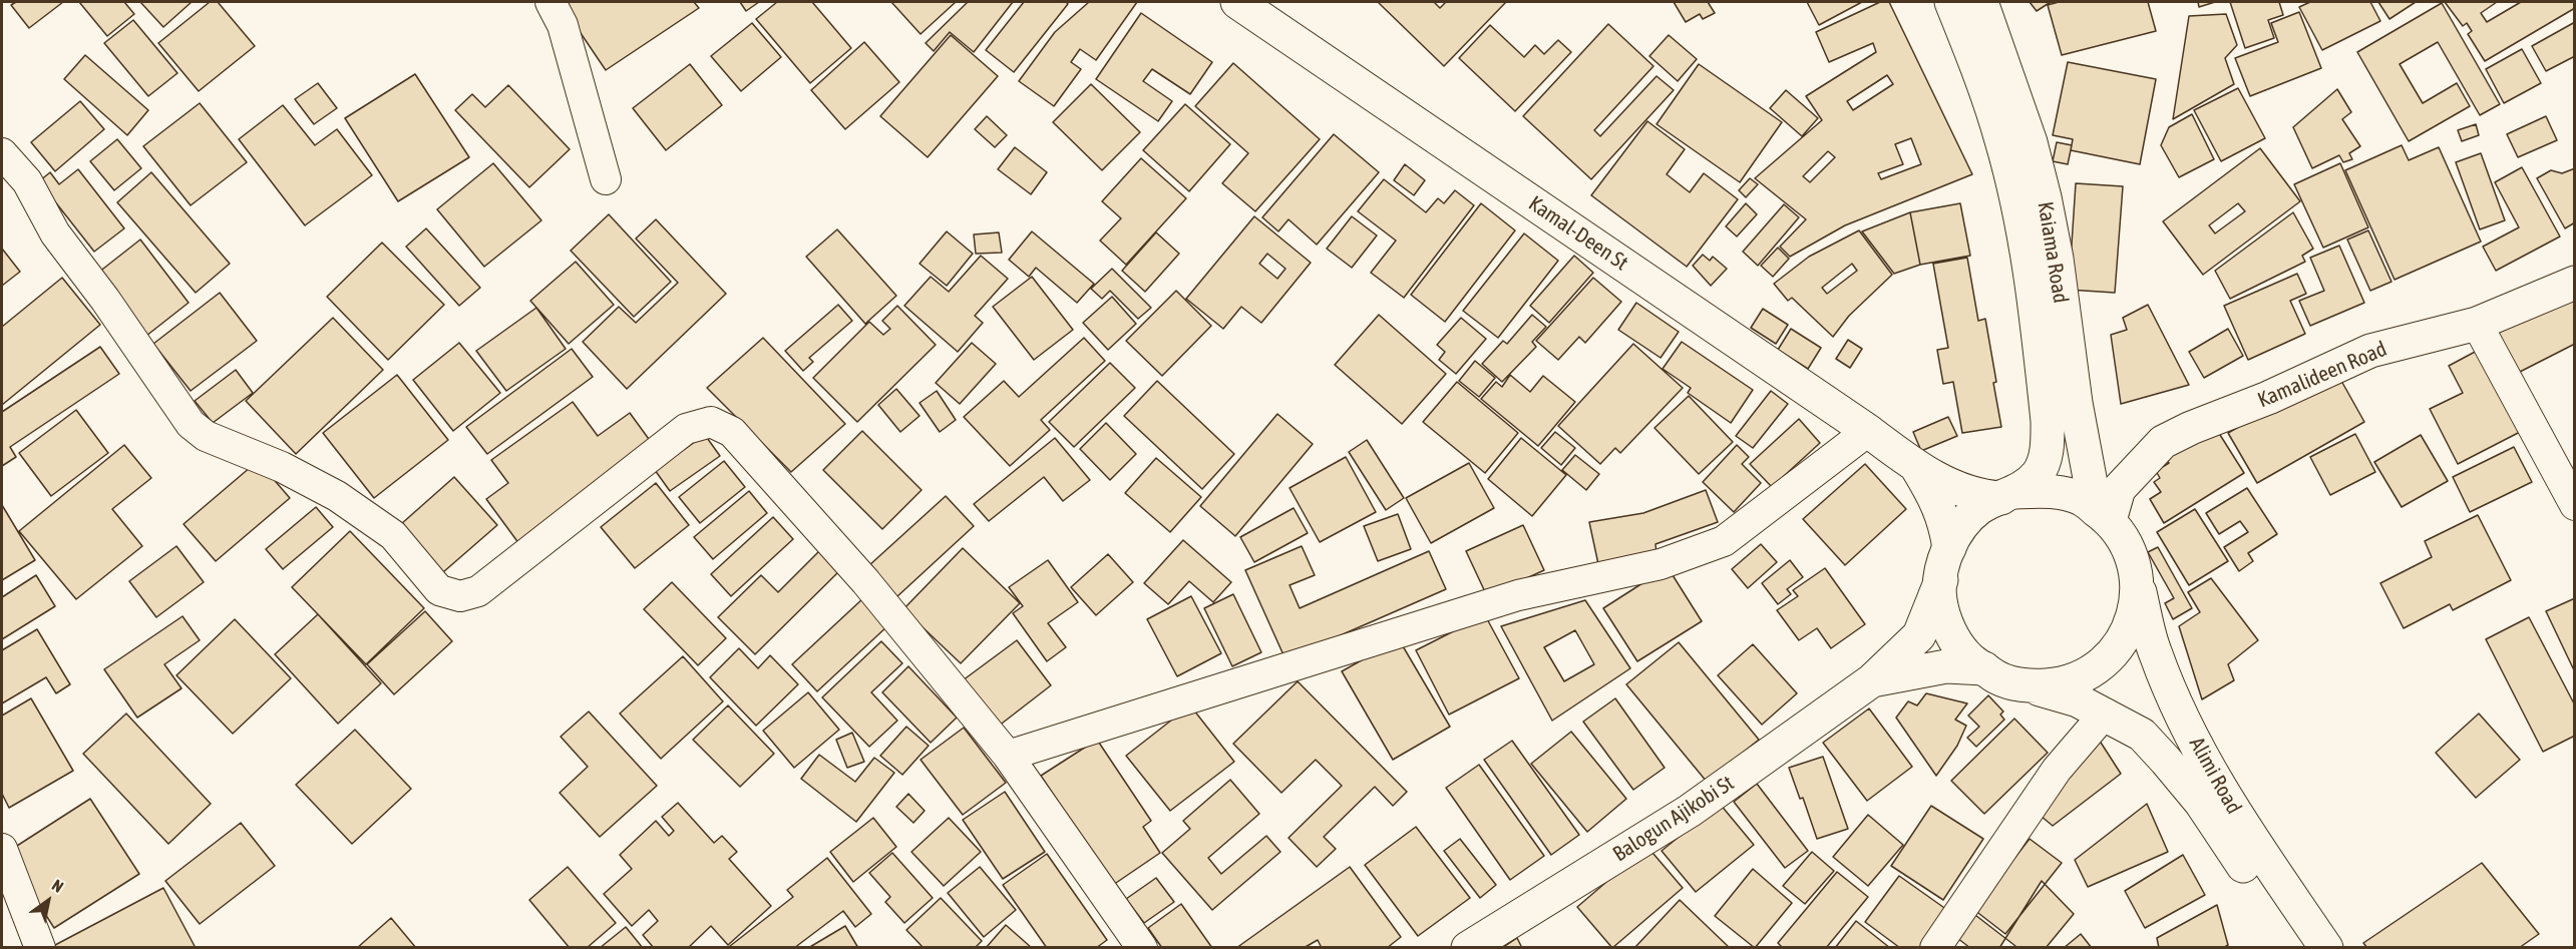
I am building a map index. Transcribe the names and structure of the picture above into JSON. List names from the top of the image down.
{
  "streets": {
    "main road": [
      "Kamal-Deen St",
      "Kaiama Road",
      "Kamalideen Road",
      "Alimi Road",
      "Balogun Ajikobi St"
    ]
  },
  "crossings": [
    ["Kaiama Road", "Kamalideen Road"],
    ["Kaiama Road", "Alimi Road"],
    ["Kaiama Road", "Balogun Ajikobi St"],
    ["Kamalideen Road", "Alimi Road"],
    ["Kamalideen Road", "Balogun Ajikobi St"],
    ["Alimi Road", "Balogun Ajikobi St"]
  ],
  "north": "top right"
}
